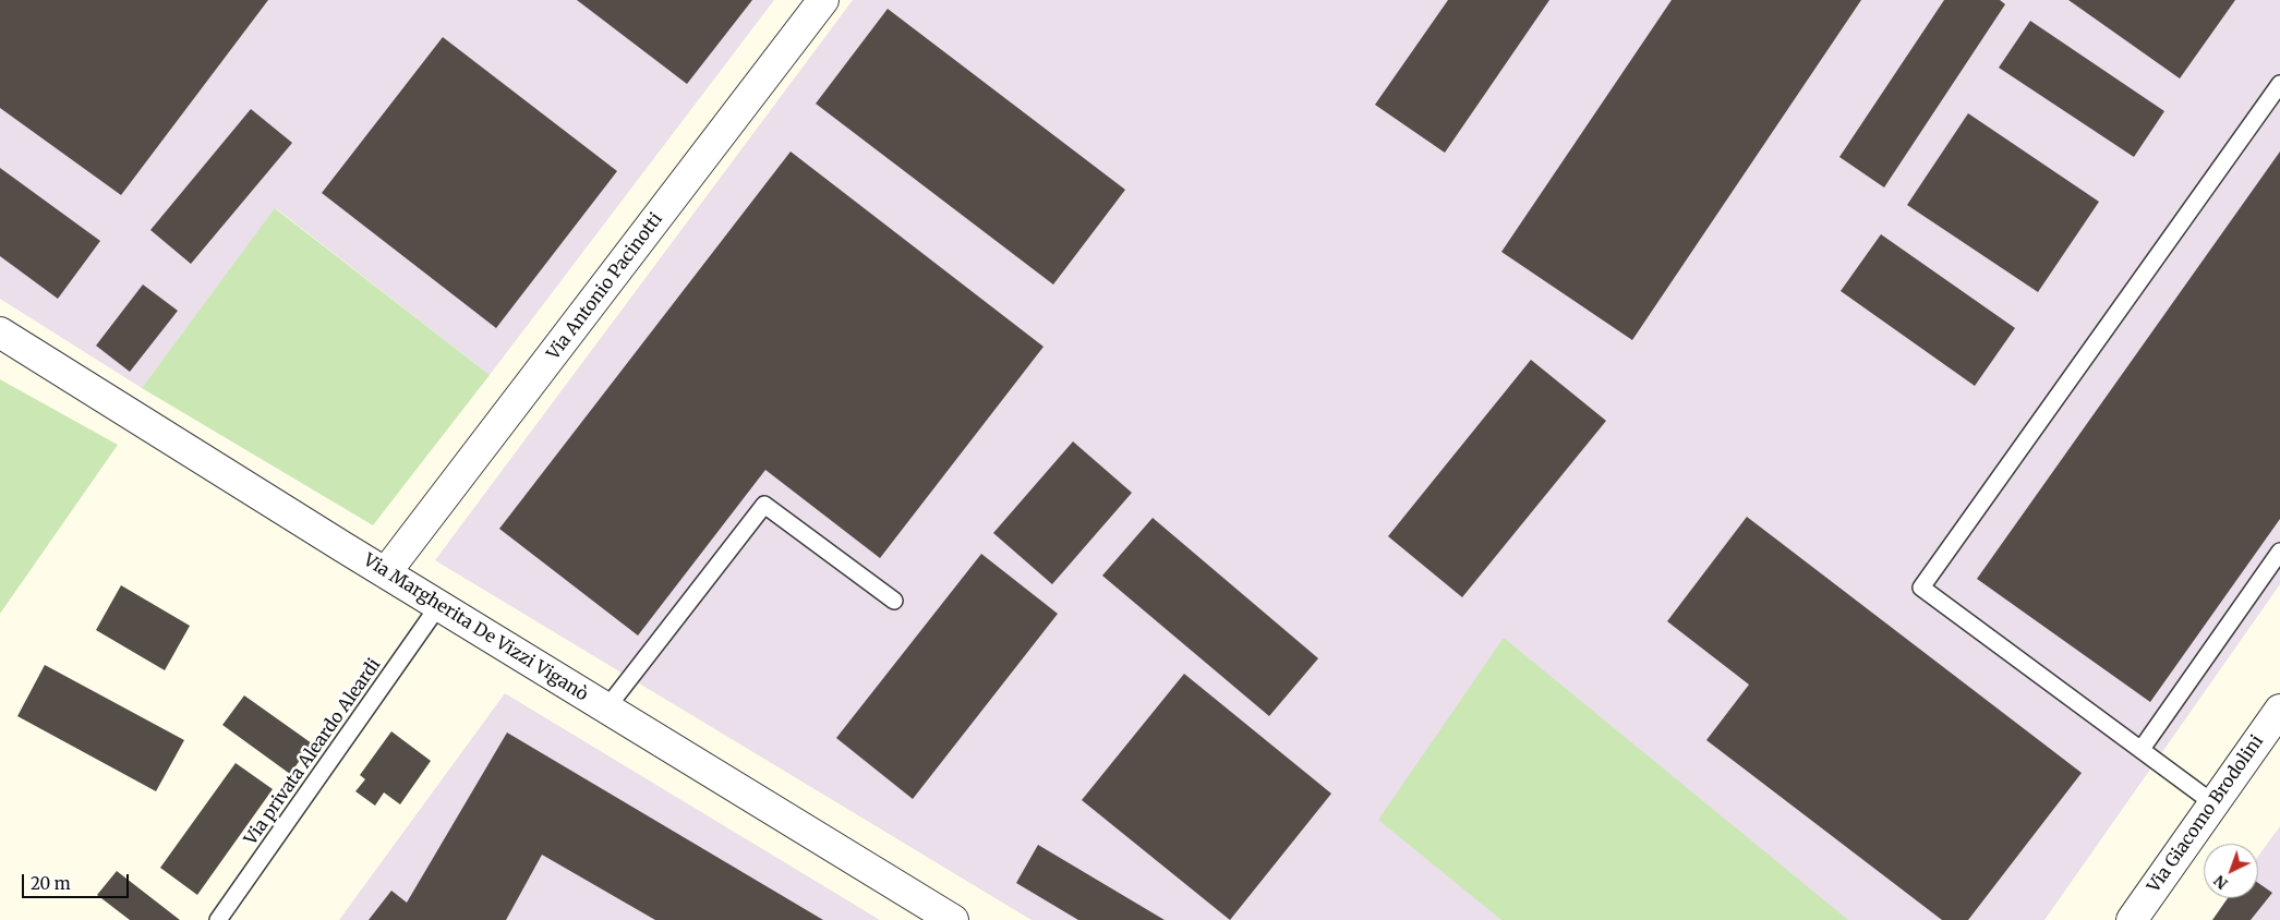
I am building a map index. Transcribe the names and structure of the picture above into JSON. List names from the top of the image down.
{
  "streets": {
    "street": ["Via Antonio Pacinotti", "Via Margherita De Vizzi Viganò", "Via Giacomo Brodolini"],
    "lane": ["Via privata Aleardo Aleardi"]
  },
  "crossings": [
    ["Via Antonio Pacinotti", "Via Margherita De Vizzi Viganò"],
    ["Via Margherita De Vizzi Viganò", "Via privata Aleardo Aleardi"]
  ],
  "scale_bar": "20 m",
  "north": "bottom left"
}
